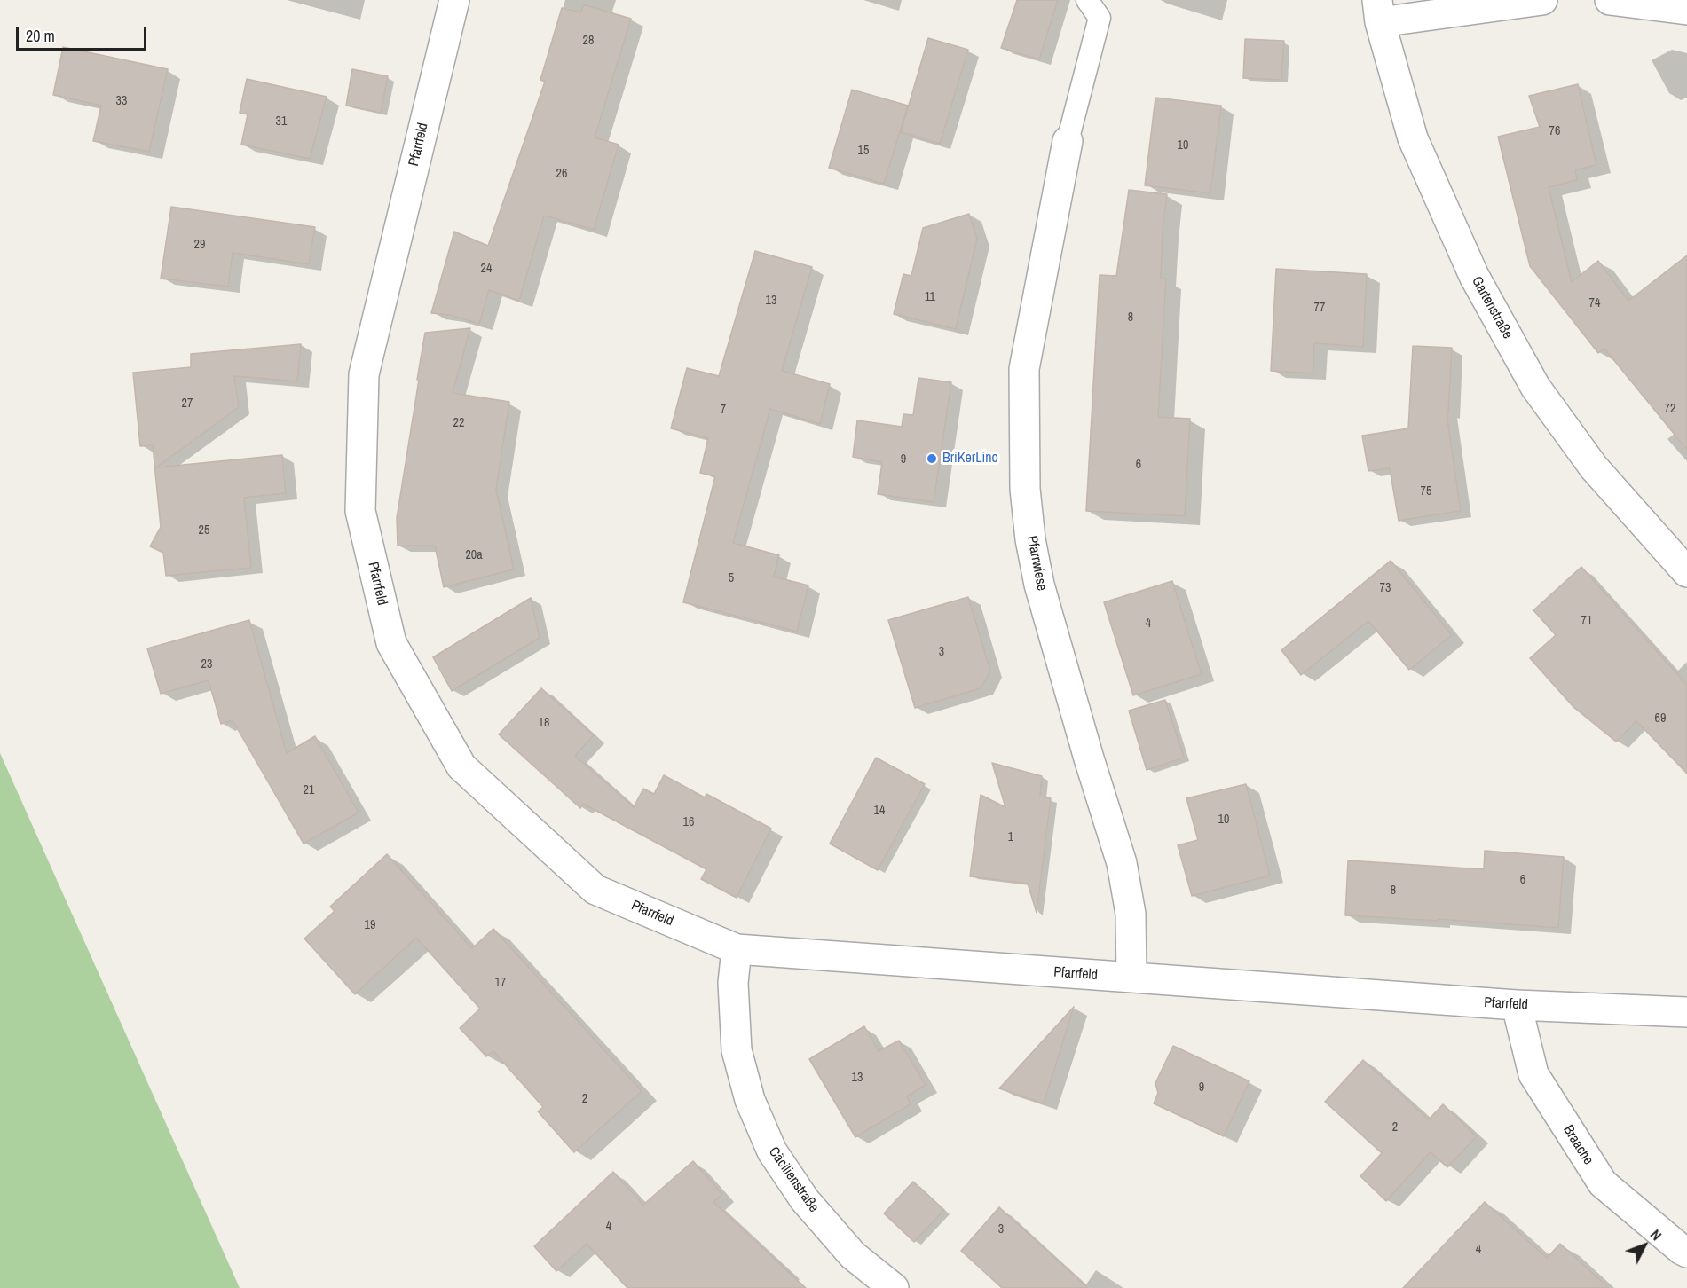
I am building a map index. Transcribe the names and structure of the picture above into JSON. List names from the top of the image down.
{
  "streets": {
    "street": [
      "Pfarrfeld",
      "Gartenstraße",
      "Pfarrwiese",
      "Braache",
      "Cäcilienstraße"
    ]
  },
  "crossings": [
    ["Pfarrfeld", "Pfarrwiese"],
    ["Pfarrfeld", "Braache"],
    ["Pfarrfeld", "Cäcilienstraße"]
  ],
  "places": ["BriKerLino"],
  "house_numbers": [
    "28",
    "33",
    "31",
    "76",
    "10",
    "15",
    "26",
    "29",
    "24",
    "11",
    "13",
    "74",
    "77",
    "8",
    "27",
    "72",
    "7",
    "22",
    "9",
    "6",
    "75",
    "25",
    "20a",
    "5",
    "73",
    "71",
    "4",
    "3",
    "23",
    "69",
    "18",
    "21",
    "14",
    "10",
    "16",
    "1",
    "6",
    "8",
    "19",
    "17",
    "13",
    "9",
    "2",
    "2",
    "4",
    "3",
    "4"
  ],
  "scale_bar": "20 m",
  "north": "top right"
}
